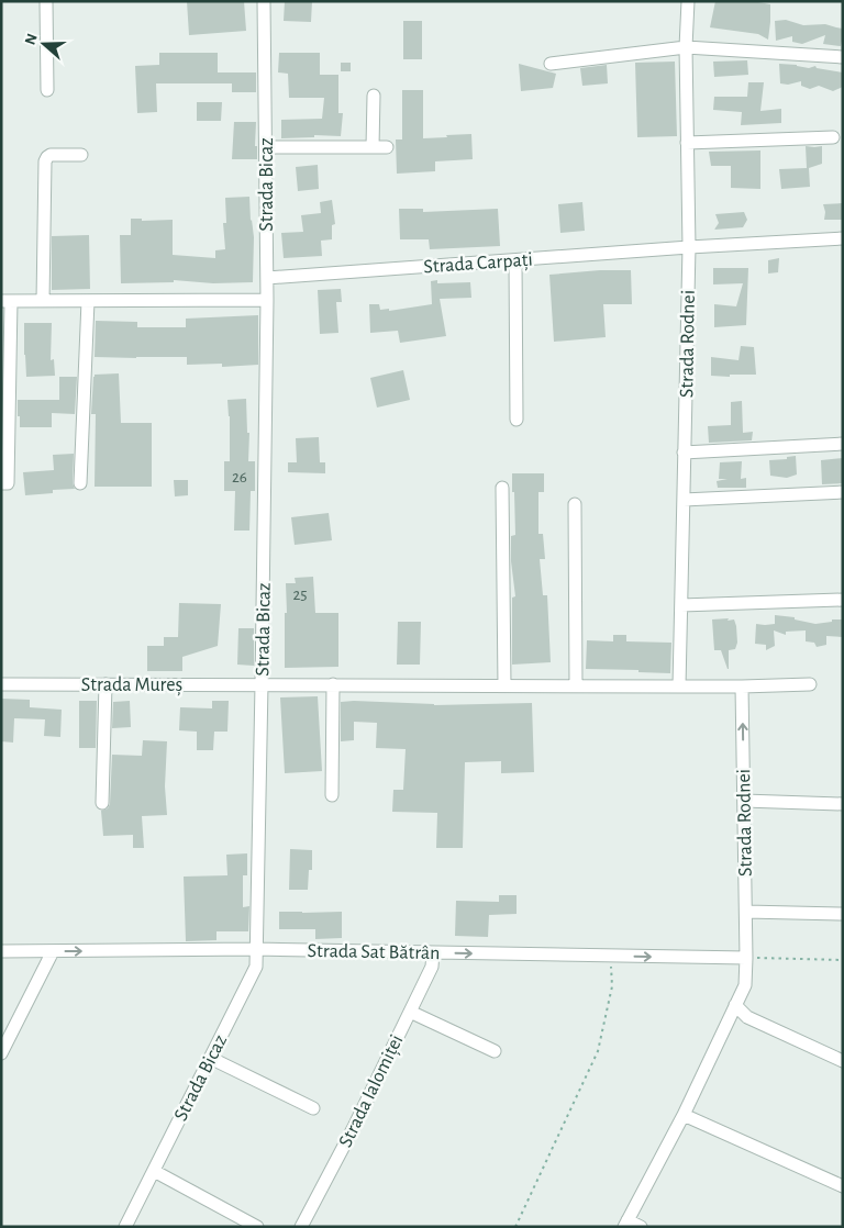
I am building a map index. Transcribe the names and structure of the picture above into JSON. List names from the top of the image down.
{
  "streets": {
    "street": [
      "Strada Bicaz",
      "Strada Carpați",
      "Strada Rodnei",
      "Strada Mureș",
      "Strada Sat Bătrân",
      "Strada Ialomiței"
    ]
  },
  "crossings": [
    ["Strada Bicaz", "Strada Carpați"],
    ["Strada Bicaz", "Strada Mureș"],
    ["Strada Bicaz", "Strada Sat Bătrân"],
    ["Strada Carpați", "Strada Rodnei"],
    ["Strada Rodnei", "Strada Mureș"],
    ["Strada Rodnei", "Strada Sat Bătrân"],
    ["Strada Sat Bătrân", "Strada Ialomiței"]
  ],
  "one_way": ["Strada Sat Bătrân"],
  "house_numbers": ["26", "25"],
  "north": "left"
}
